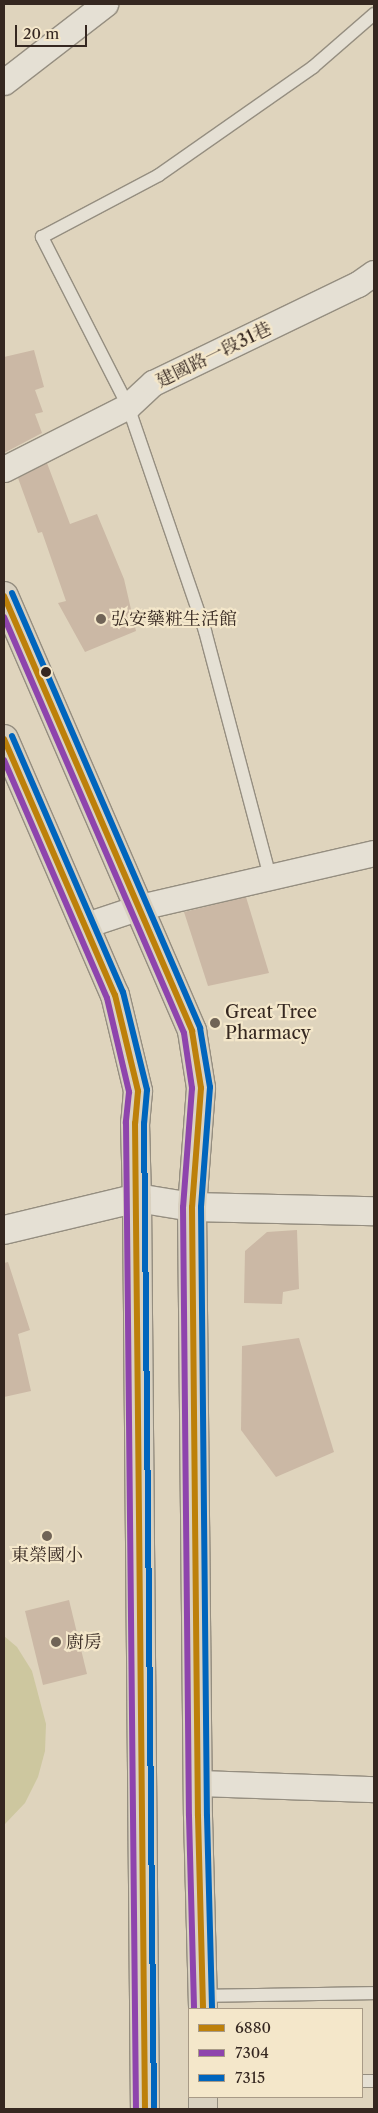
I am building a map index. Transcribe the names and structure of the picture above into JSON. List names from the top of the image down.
{
  "streets": {
    "street": ["建國路一段31巷"]
  },
  "places": [
    "弘安藥粧生活館",
    "Great Tree Pharmacy",
    "東榮國小",
    "廚房"
  ],
  "lines": ["transit line 7315", "transit line 6880", "transit line 7304"],
  "legend": ["6880", "7304", "7315"],
  "scale_bar": "20 m"
}
